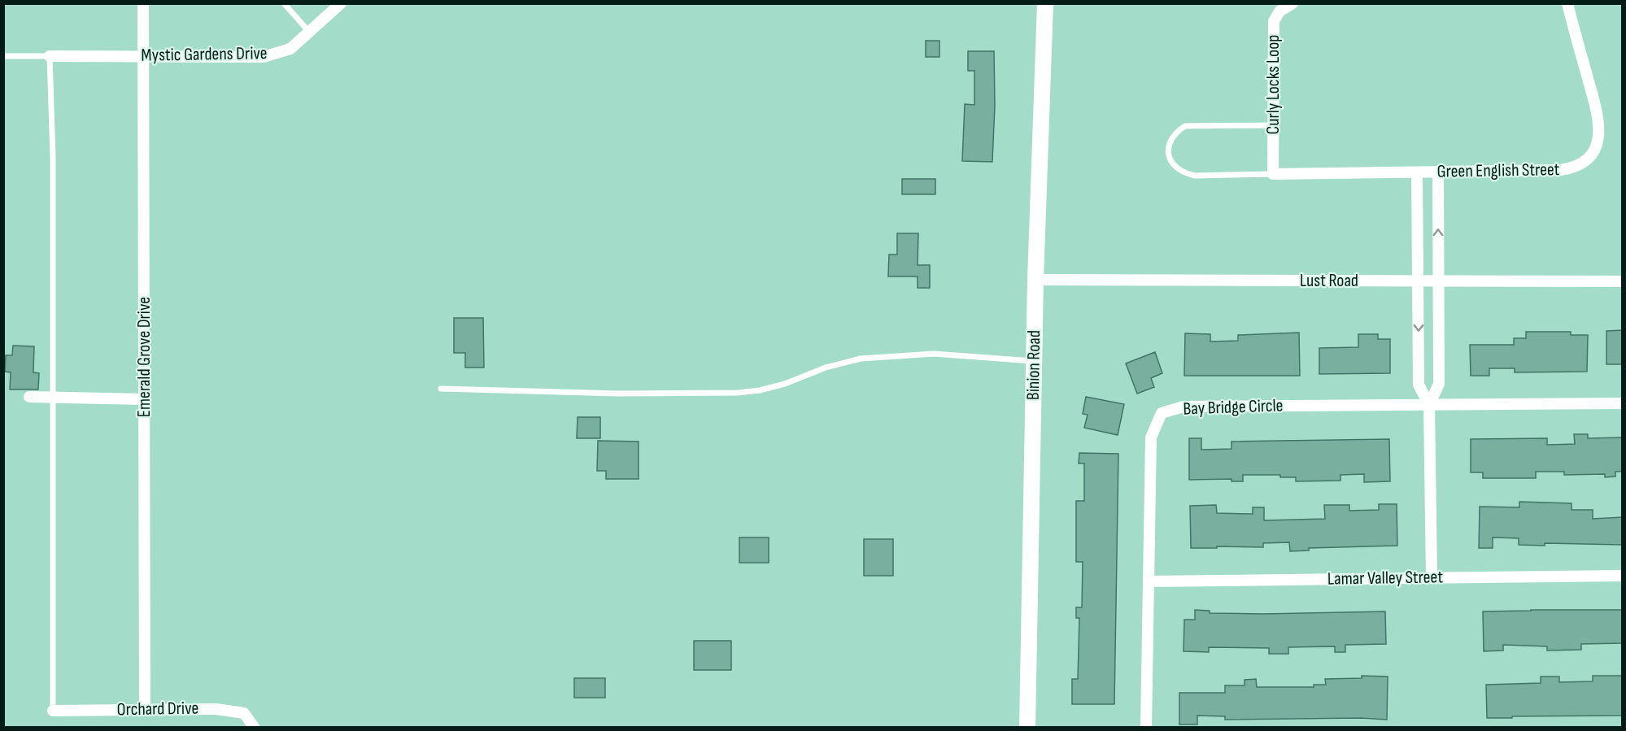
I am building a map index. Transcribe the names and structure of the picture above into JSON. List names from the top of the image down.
{
  "streets": {
    "main road": ["Binion Road"],
    "street": [
      "Mystic Gardens Drive",
      "Curly Locks Loop",
      "Green English Street",
      "Lust Road",
      "Emerald Grove Drive",
      "Bay Bridge Circle",
      "Lamar Valley Street",
      "Orchard Drive"
    ]
  },
  "crossings": [
    ["Mystic Gardens Drive", "Emerald Grove Drive"],
    ["Curly Locks Loop", "Green English Street"],
    ["Lust Road", "Binion Road"],
    ["Emerald Grove Drive", "Orchard Drive"],
    ["Bay Bridge Circle", "Lamar Valley Street"]
  ]
}
